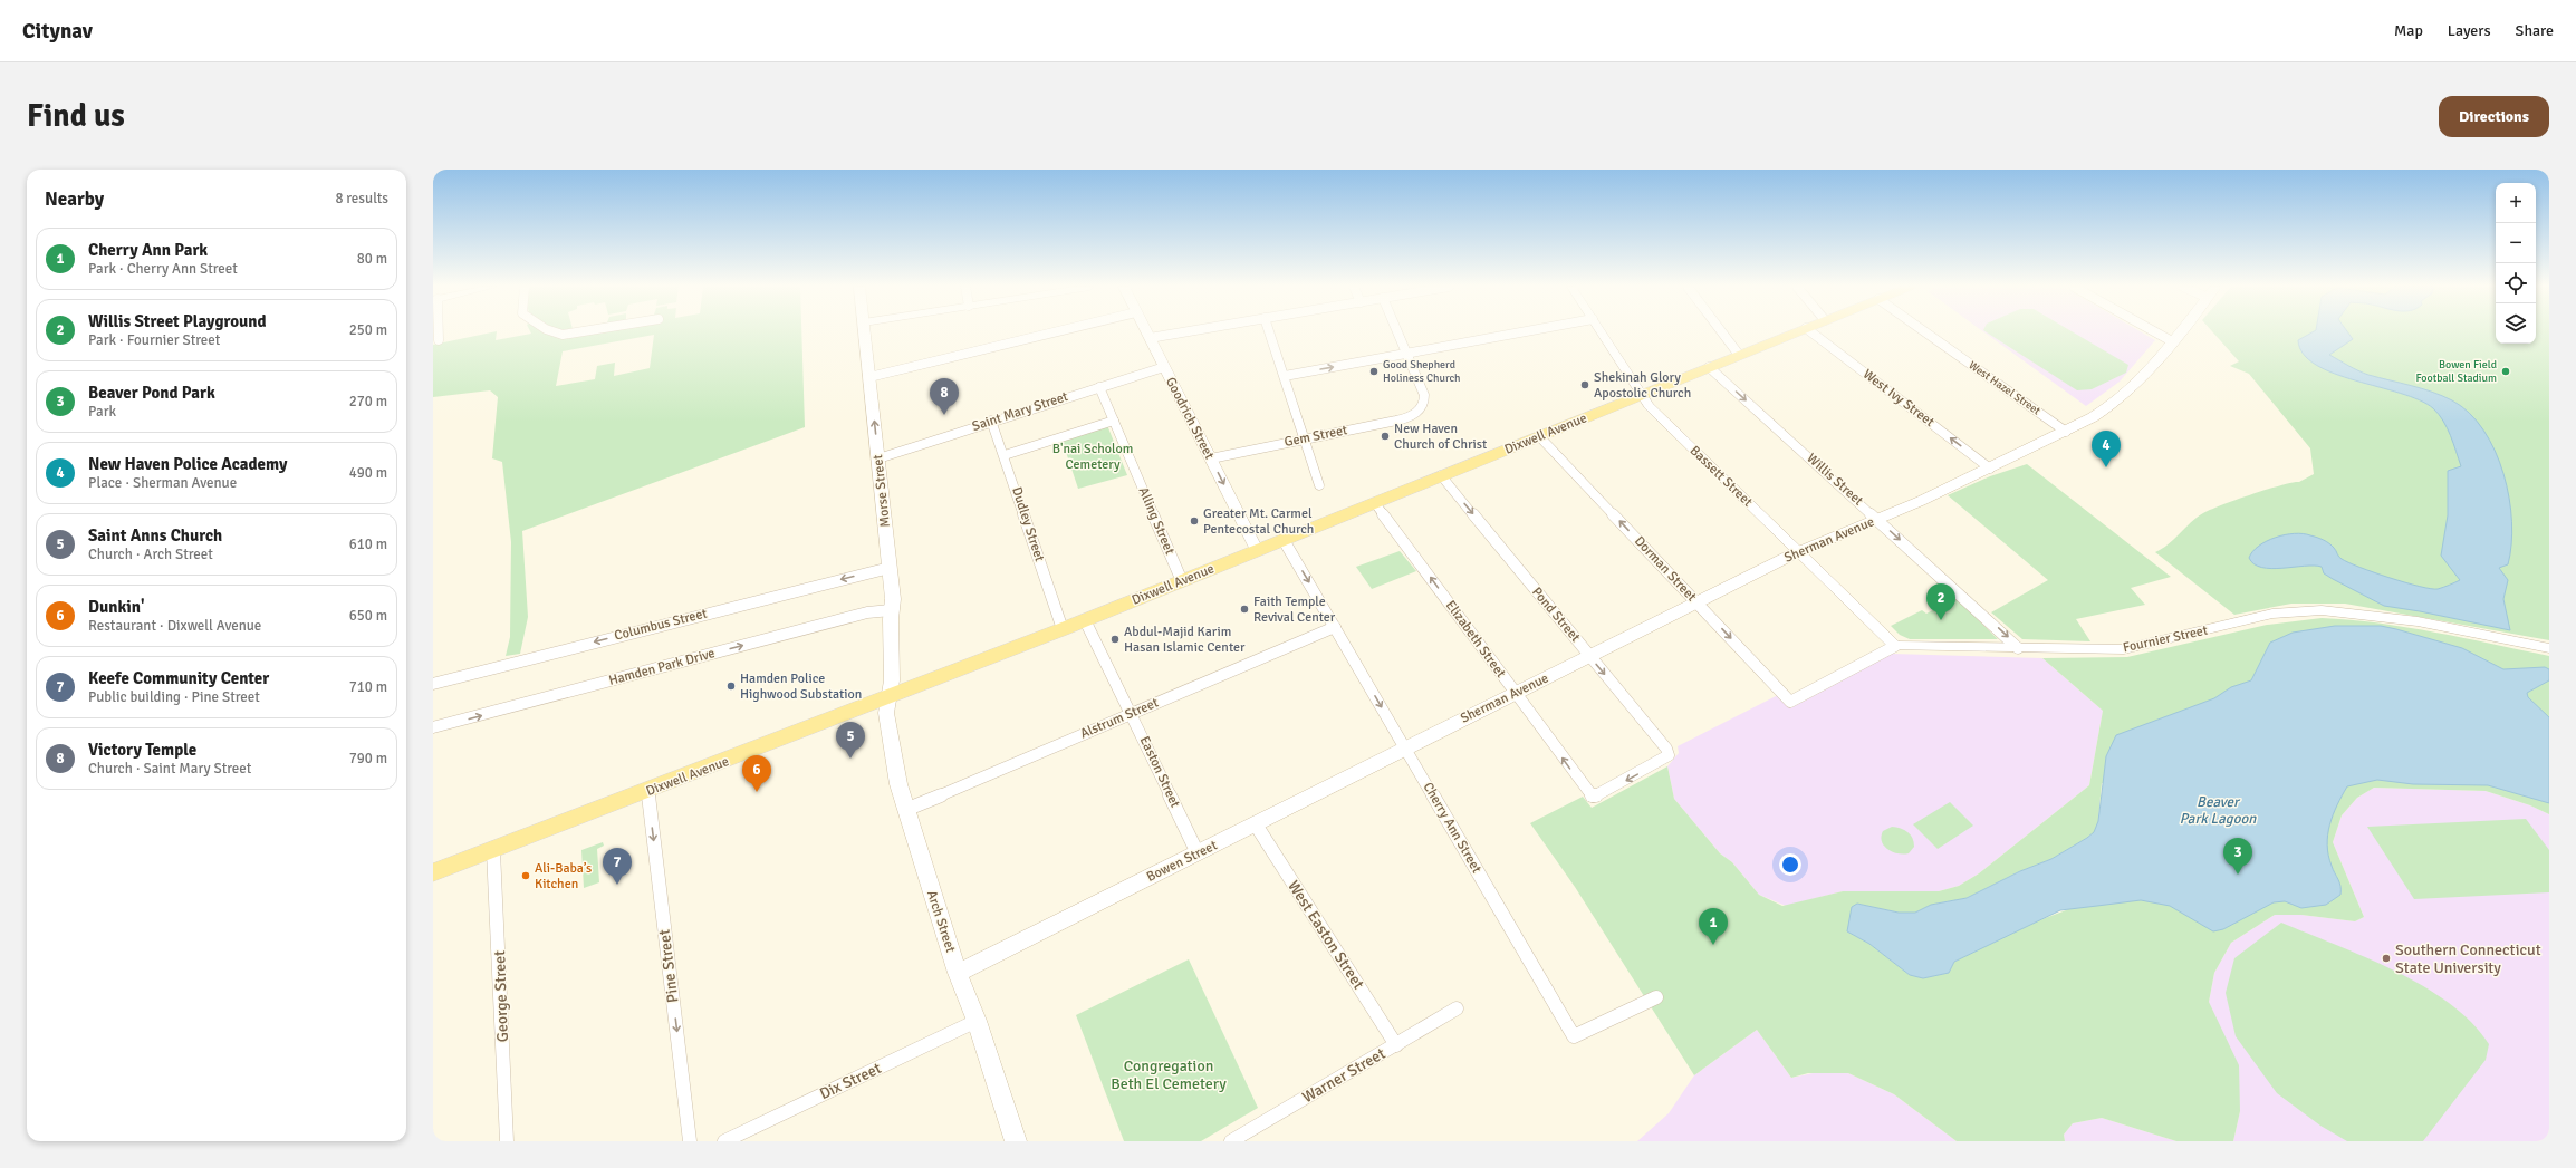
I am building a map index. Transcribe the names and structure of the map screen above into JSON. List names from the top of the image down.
{
  "streets": {
    "main road": [
      "Goodrich Street",
      "Dixwell Avenue",
      "Morse Street",
      "Sherman Avenue",
      "Bowen Street",
      "Arch Street"
    ],
    "street": [
      "West Hazel Street",
      "West Ivy Street",
      "Saint Mary Street",
      "Gem Street",
      "Bassett Street",
      "Willis Street",
      "Alling Street",
      "Dudley Street",
      "Dorman Street",
      "Pond Street",
      "Columbus Street",
      "Elizabeth Street",
      "Fournier Street",
      "Hamden Park Drive",
      "Alstrum Street",
      "Easton Street",
      "Cherry Ann Street",
      "West Easton Street",
      "Pine Street",
      "George Street",
      "Warner Street",
      "Dix Street"
    ]
  },
  "crossings": [
    ["West Hazel Street", "Sherman Avenue"],
    ["West Ivy Street", "Sherman Avenue"],
    ["Saint Mary Street", "Goodrich Street"],
    ["Saint Mary Street", "Morse Street"],
    ["Saint Mary Street", "Alling Street"],
    ["Saint Mary Street", "Dudley Street"],
    ["Goodrich Street", "Dixwell Avenue"],
    ["Goodrich Street", "Gem Street"],
    ["Dixwell Avenue", "Bassett Street"],
    ["Dixwell Avenue", "Willis Street"],
    ["Dixwell Avenue", "Morse Street"],
    ["Dixwell Avenue", "Alling Street"],
    ["Dixwell Avenue", "Dudley Street"],
    ["Dixwell Avenue", "Dorman Street"],
    ["Dixwell Avenue", "Pond Street"],
    ["Dixwell Avenue", "Elizabeth Street"],
    ["Dixwell Avenue", "Easton Street"],
    ["Dixwell Avenue", "Cherry Ann Street"],
    ["Dixwell Avenue", "Arch Street"],
    ["Dixwell Avenue", "Pine Street"],
    ["Dixwell Avenue", "George Street"],
    ["Bassett Street", "Sherman Avenue"],
    ["Bassett Street", "Fournier Street"],
    ["Willis Street", "Sherman Avenue"],
    ["Willis Street", "Fournier Street"],
    ["Morse Street", "Columbus Street"],
    ["Morse Street", "Hamden Park Drive"],
    ["Morse Street", "Arch Street"],
    ["Sherman Avenue", "Dorman Street"],
    ["Sherman Avenue", "Pond Street"],
    ["Sherman Avenue", "Elizabeth Street"],
    ["Sherman Avenue", "Cherry Ann Street"],
    ["Sherman Avenue", "Bowen Street"],
    ["Dorman Street", "Fournier Street"],
    ["Pond Street", "Elizabeth Street"],
    ["Alstrum Street", "Easton Street"],
    ["Alstrum Street", "Cherry Ann Street"],
    ["Alstrum Street", "Arch Street"],
    ["Easton Street", "Bowen Street"],
    ["Cherry Ann Street", "Bowen Street"],
    ["Bowen Street", "Arch Street"],
    ["Bowen Street", "West Easton Street"],
    ["Arch Street", "Dix Street"],
    ["West Easton Street", "Warner Street"]
  ],
  "one_way": [
    "West Ivy Street",
    "Goodrich Street",
    "Willis Street",
    "Columbus Street",
    "Elizabeth Street",
    "Hamden Park Drive",
    "Cherry Ann Street",
    "Pine Street"
  ],
  "water": ["Beaver Park Lagoon"],
  "parks": ["B'nai Scholom Cemetery", "Congregation Beth El Cemetery"],
  "places": [
    "Good Shepherd Holiness Church",
    "Bowen Field Football Stadium",
    "Shekinah Glory Apostolic Church",
    "New Haven Church of Christ",
    "Greater Mt. Carmel Pentecostal Church",
    "Faith Temple Revival Center",
    "Abdul-Majid Karim Hasan Islamic Center",
    "Hamden Police Highwood Substation",
    "Ali-Baba’s Kitchen",
    "Southern Connecticut State University"
  ],
  "page": {
    "header": "Citynav",
    "nav": ["Map", "Layers", "Share"],
    "buttons": "Directions",
    "title": "Find us",
    "heading": ["Nearby", "8 results"],
    "map_buttons": ["+", "−"],
    "list": [
      {
        "mark": "1",
        "name": "Cherry Ann Park",
        "note": "Park · Cherry Ann Street",
        "value": "80 m"
      },
      {
        "mark": "2",
        "name": "Willis Street Playground",
        "note": "Park · Fournier Street",
        "value": "250 m"
      },
      {
        "mark": "3",
        "name": "Beaver Pond Park",
        "note": "Park",
        "value": "270 m"
      },
      {
        "mark": "4",
        "name": "New Haven Police Academy",
        "note": "Place · Sherman Avenue",
        "value": "490 m"
      },
      {
        "mark": "5",
        "name": "Saint Anns Church",
        "note": "Church · Arch Street",
        "value": "610 m"
      },
      {
        "mark": "6",
        "name": "Dunkin'",
        "note": "Restaurant · Dixwell Avenue",
        "value": "650 m"
      },
      {
        "mark": "7",
        "name": "Keefe Community Center",
        "note": "Public building · Pine Street",
        "value": "710 m"
      },
      {
        "mark": "8",
        "name": "Victory Temple",
        "note": "Church · Saint Mary Street",
        "value": "790 m"
      }
    ],
    "pins": [
      "8",
      "4",
      "2",
      "5",
      "6",
      "3",
      "7",
      "1"
    ]
  }
}
